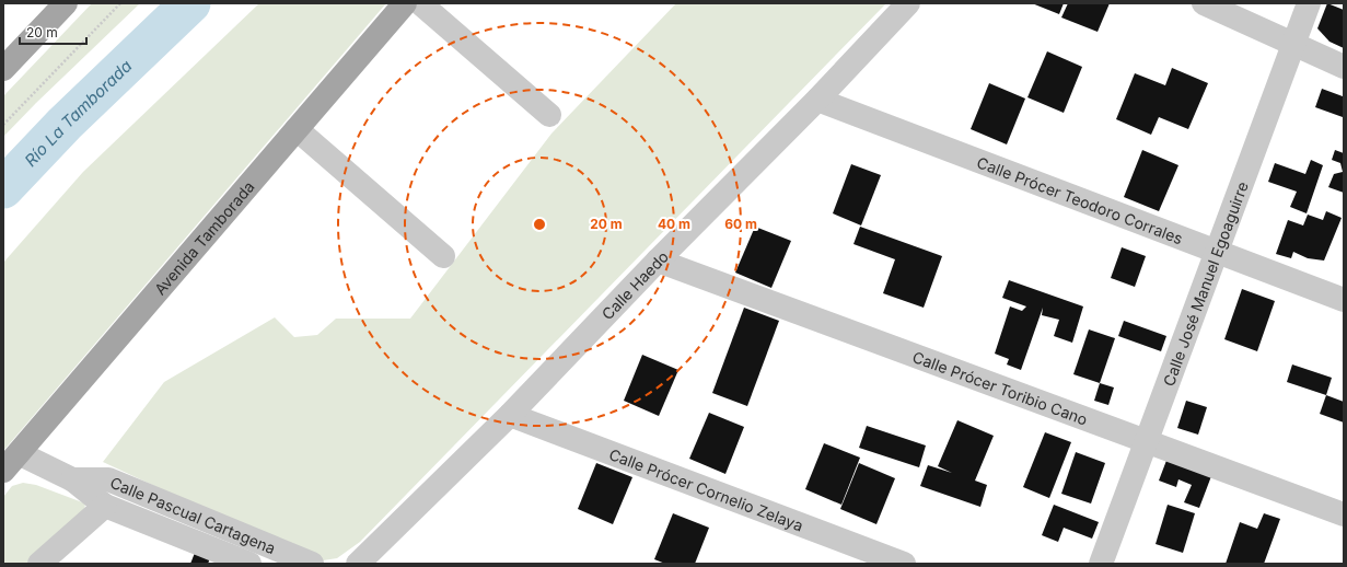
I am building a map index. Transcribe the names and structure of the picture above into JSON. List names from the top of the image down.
{
  "streets": {
    "main road": ["Avenida Tamborada"],
    "street": [
      "Calle Prócer Teodoro Corrales",
      "Calle José Manuel Egoaguirre",
      "Calle Haedo",
      "Calle Prócer Toribio Cano",
      "Calle Prócer Cornelio Zelaya",
      "Calle Pascual Cartagena"
    ]
  },
  "crossings": [
    ["Calle Prócer Teodoro Corrales", "Calle José Manuel Egoaguirre"],
    ["Calle Prócer Teodoro Corrales", "Calle Haedo"],
    ["Avenida Tamborada", "Calle Pascual Cartagena"],
    ["Calle José Manuel Egoaguirre", "Calle Prócer Toribio Cano"],
    ["Calle Haedo", "Calle Prócer Toribio Cano"],
    ["Calle Haedo", "Calle Prócer Cornelio Zelaya"]
  ],
  "water": ["Río La Tamborada"],
  "scale_bar": "20 m",
  "rings": ["20 m", "40 m", "60 m"]
}
